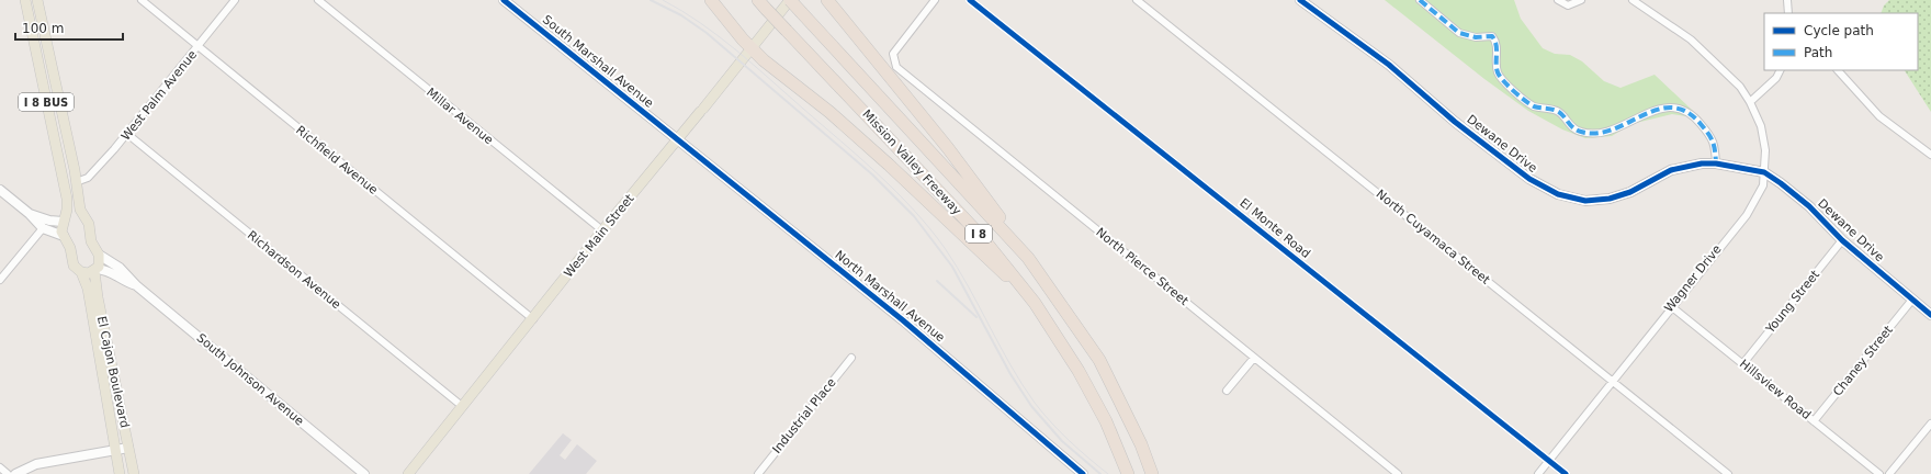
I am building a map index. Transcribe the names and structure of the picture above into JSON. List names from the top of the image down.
{
  "streets": {
    "highway": ["Mission Valley Freeway", "I 8"],
    "main road": [
      "South Marshall Avenue",
      "I 8 BUS",
      "Dewane Drive",
      "West Main Street",
      "North Marshall Avenue",
      "El Cajon Boulevard",
      "South Johnson Avenue"
    ],
    "street": [
      "West Palm Avenue",
      "Millar Avenue",
      "Richfield Avenue",
      "El Monte Road",
      "North Cuyamaca Street",
      "North Pierce Street",
      "Richardson Avenue",
      "Wagner Drive",
      "Young Street",
      "Chaney Street",
      "Hillsview Road",
      "Industrial Place"
    ]
  },
  "crossings": [
    ["South Marshall Avenue", "West Main Street"],
    ["South Marshall Avenue", "North Marshall Avenue"],
    ["West Palm Avenue", "I 8 BUS"],
    ["West Palm Avenue", "Richfield Avenue"],
    ["West Palm Avenue", "Richardson Avenue"],
    ["I 8 BUS", "El Cajon Boulevard"],
    ["I 8 BUS", "South Johnson Avenue"],
    ["Millar Avenue", "West Main Street"],
    ["Dewane Drive", "Wagner Drive"],
    ["Dewane Drive", "Young Street"],
    ["Dewane Drive", "Chaney Street"],
    ["Richfield Avenue", "West Main Street"],
    ["Mission Valley Freeway", "West Main Street"],
    ["El Monte Road", "Wagner Drive"],
    ["West Main Street", "Richardson Avenue"],
    ["West Main Street", "North Marshall Avenue"],
    ["North Cuyamaca Street", "Wagner Drive"],
    ["Wagner Drive", "Hillsview Road"],
    ["Young Street", "Hillsview Road"],
    ["Chaney Street", "Hillsview Road"],
    ["El Cajon Boulevard", "South Johnson Avenue"]
  ],
  "legend": ["Cycle path", "Path"],
  "scale_bar": "100 m"
}
